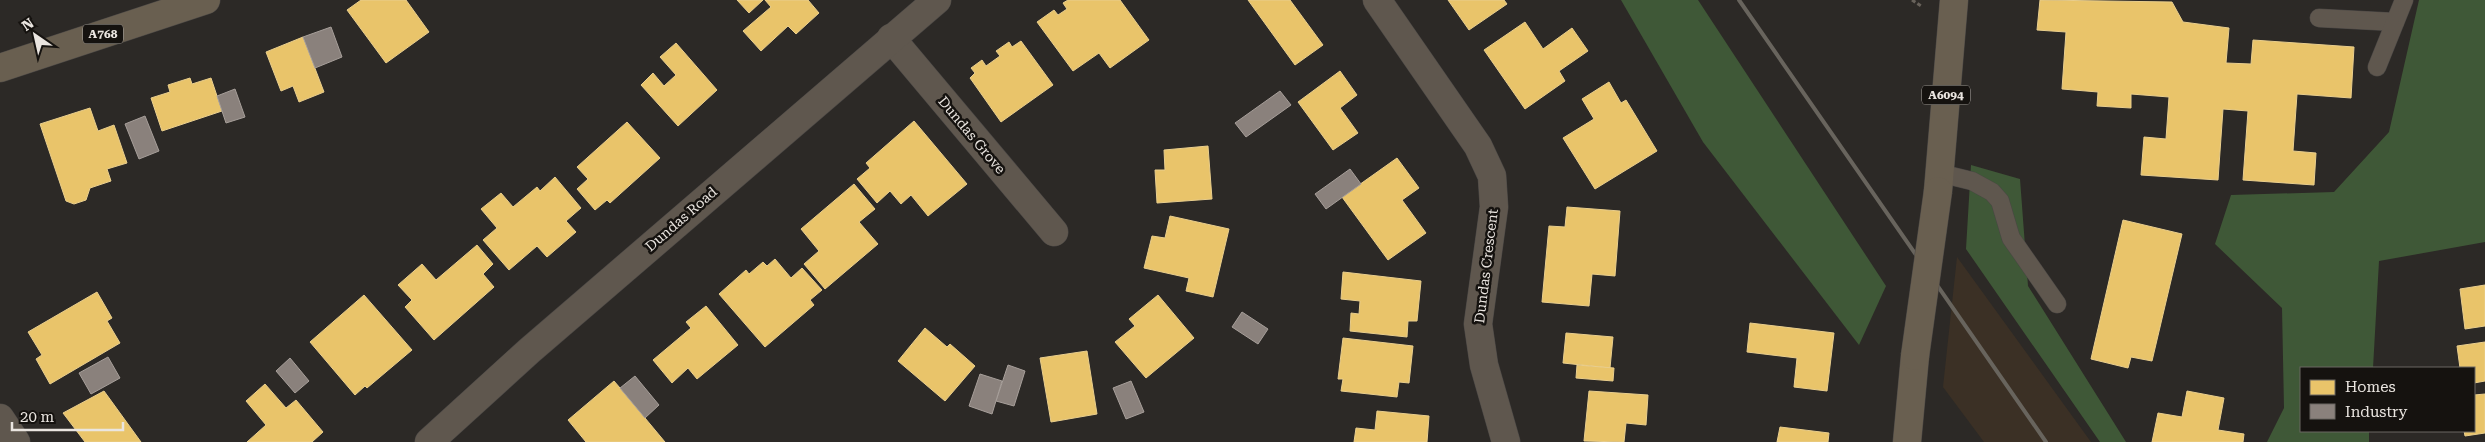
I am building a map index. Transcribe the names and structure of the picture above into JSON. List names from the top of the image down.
{
  "streets": {
    "main road": ["A768", "A6094"],
    "street": ["Dundas Grove", "Dundas Road", "Dundas Crescent"]
  },
  "crossings": [
    ["Dundas Grove", "Dundas Road"]
  ],
  "legend": ["Homes", "Industry"],
  "scale_bar": "20 m",
  "north": "top left"
}
